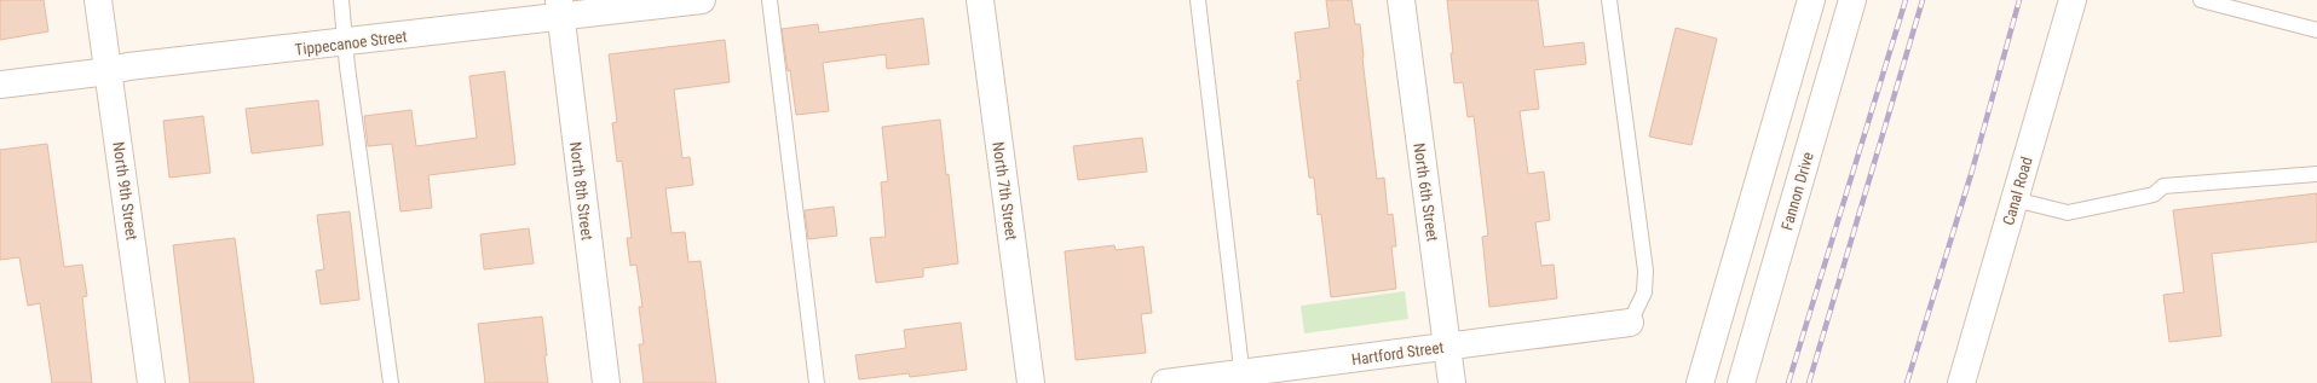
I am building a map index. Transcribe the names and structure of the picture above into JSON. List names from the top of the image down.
{
  "streets": {
    "street": [
      "Tippecanoe Street",
      "North 9th Street",
      "North 8th Street",
      "North 7th Street",
      "Fannon Drive",
      "Canal Road",
      "North 6th Street",
      "Hartford Street"
    ]
  },
  "crossings": [
    ["Tippecanoe Street", "North 9th Street"],
    ["Tippecanoe Street", "North 8th Street"],
    ["North 6th Street", "Hartford Street"]
  ]
}
